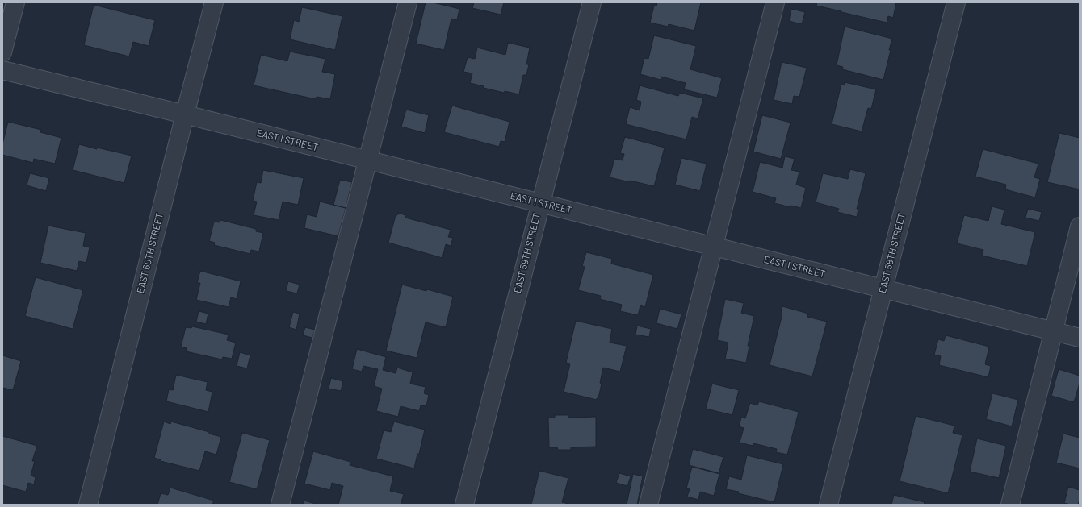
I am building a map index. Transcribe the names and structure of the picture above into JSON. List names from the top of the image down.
{
  "streets": {
    "street": [
      "EAST I STREET",
      "EAST 60TH STREET",
      "EAST 59TH STREET",
      "EAST 58TH STREET"
    ]
  },
  "crossings": [
    ["EAST I STREET", "EAST 60TH STREET"],
    ["EAST I STREET", "EAST 59TH STREET"],
    ["EAST I STREET", "EAST 58TH STREET"]
  ]
}
